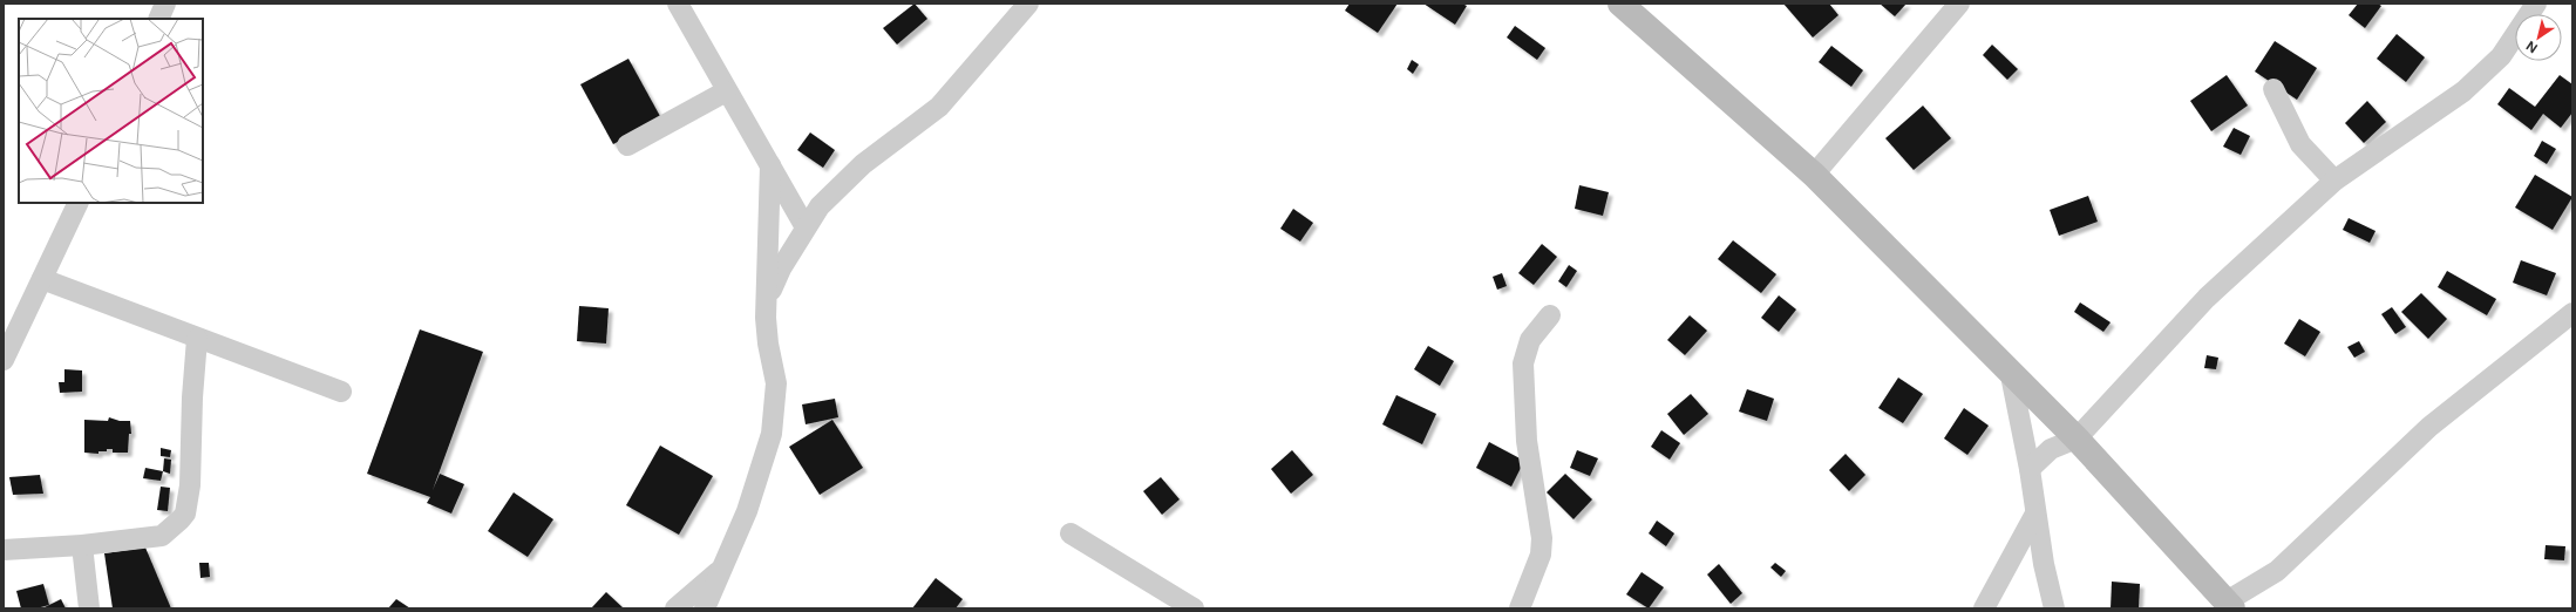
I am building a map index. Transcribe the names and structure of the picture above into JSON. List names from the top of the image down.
{
  "north": "bottom left"
}
